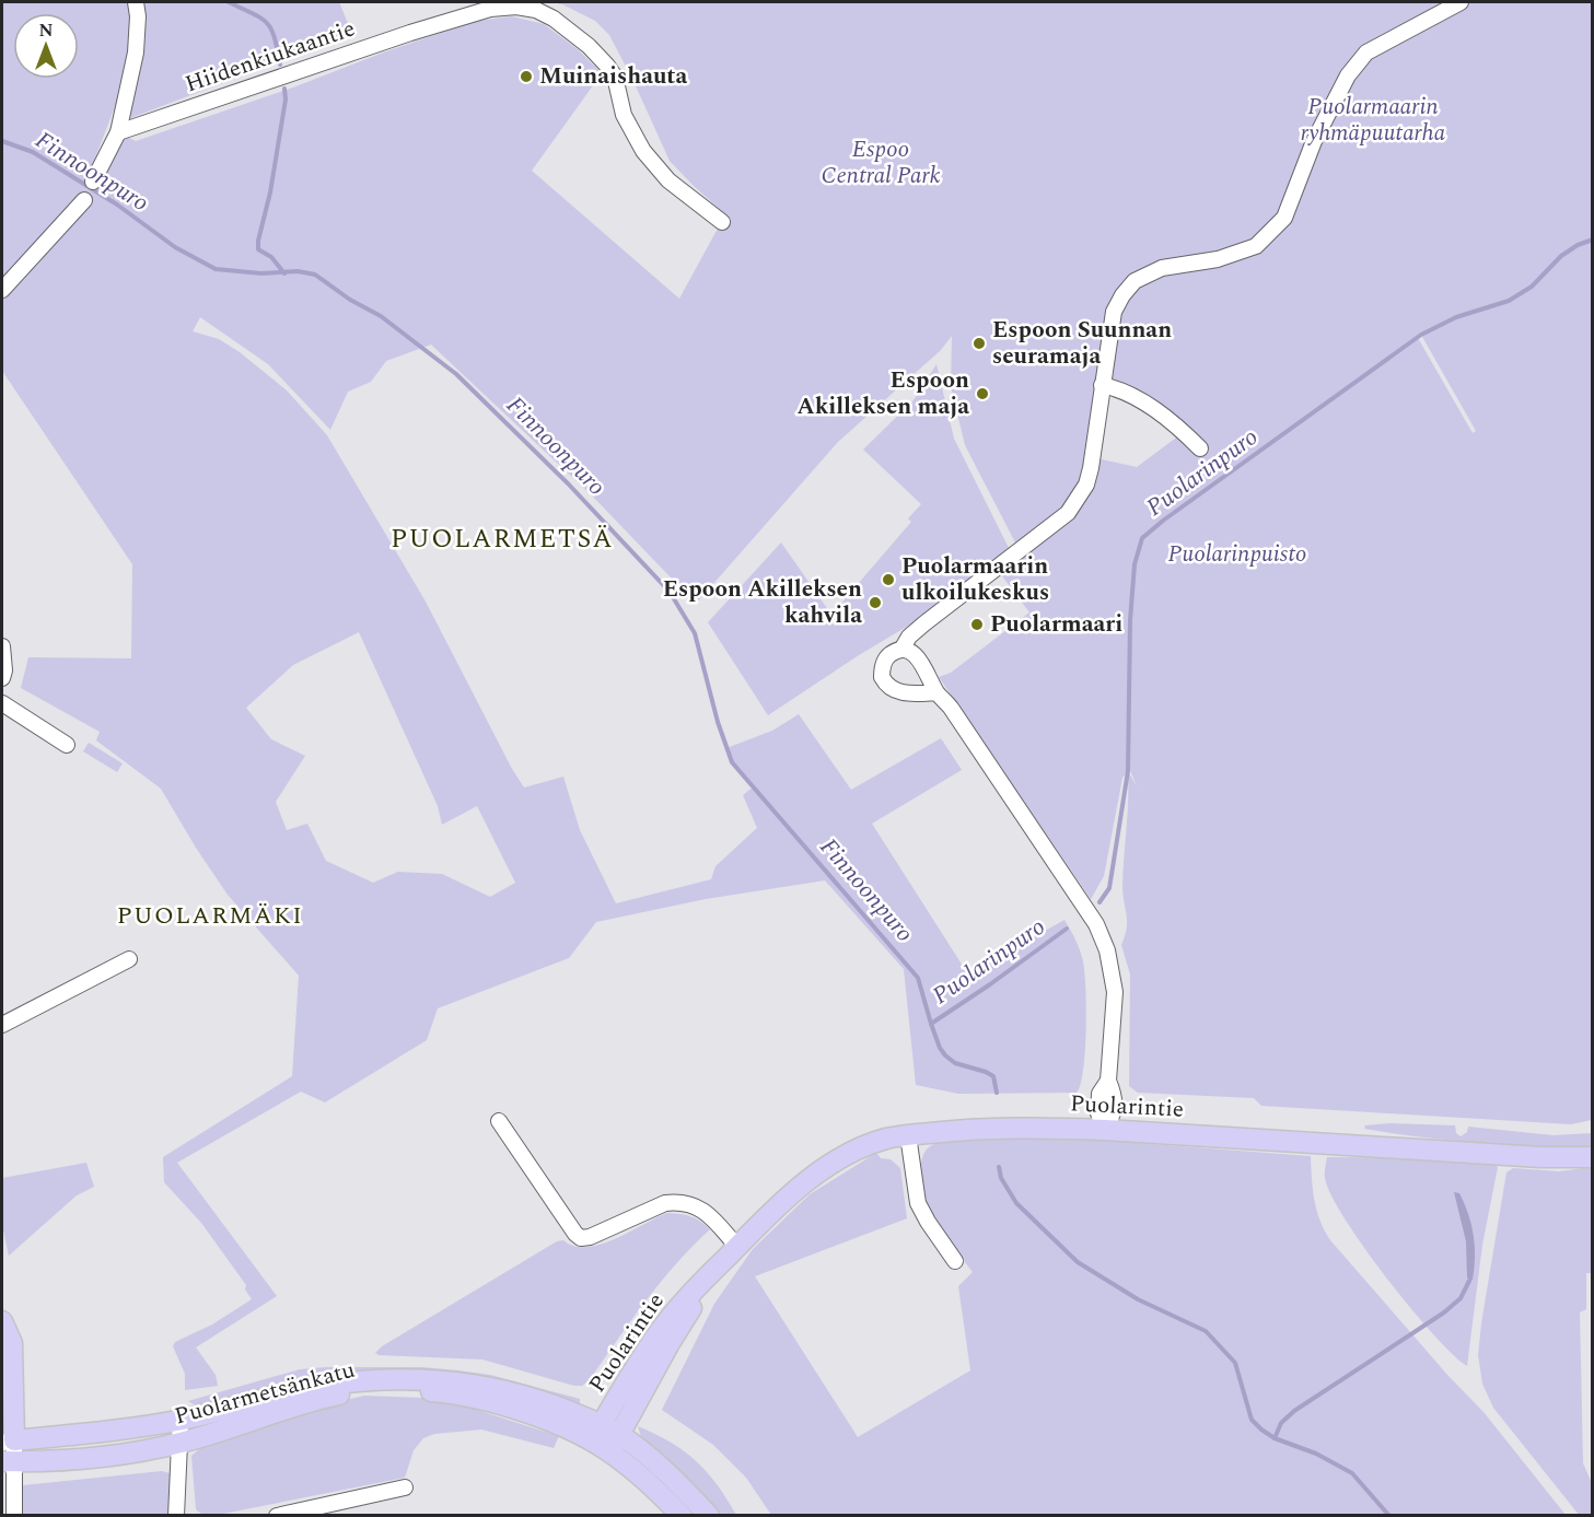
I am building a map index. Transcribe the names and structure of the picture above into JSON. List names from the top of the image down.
{
  "streets": {
    "main road": ["Puolarintie", "Puolarmetsänkatu"],
    "street": ["Hiidenkiukaantie"]
  },
  "crossings": [
    ["Puolarintie", "Puolarmetsänkatu"]
  ],
  "districts": ["PUOLARMETSÄ", "PUOLARMÄKI"],
  "water": ["Finnoonpuro", "Puolarinpuro"],
  "parks": ["Puolarmaarin ryhmäpuutarha", "Espoo Central Park", "Puolarinpuisto"],
  "places": [
    "Muinaishauta",
    "Espoon Suunnan seuramaja",
    "Espoon Akilleksen maja",
    "Puolarmaarin ulkoilukeskus",
    "Espoon Akilleksen kahvila",
    "Puolarmaari"
  ],
  "north": "top"
}
